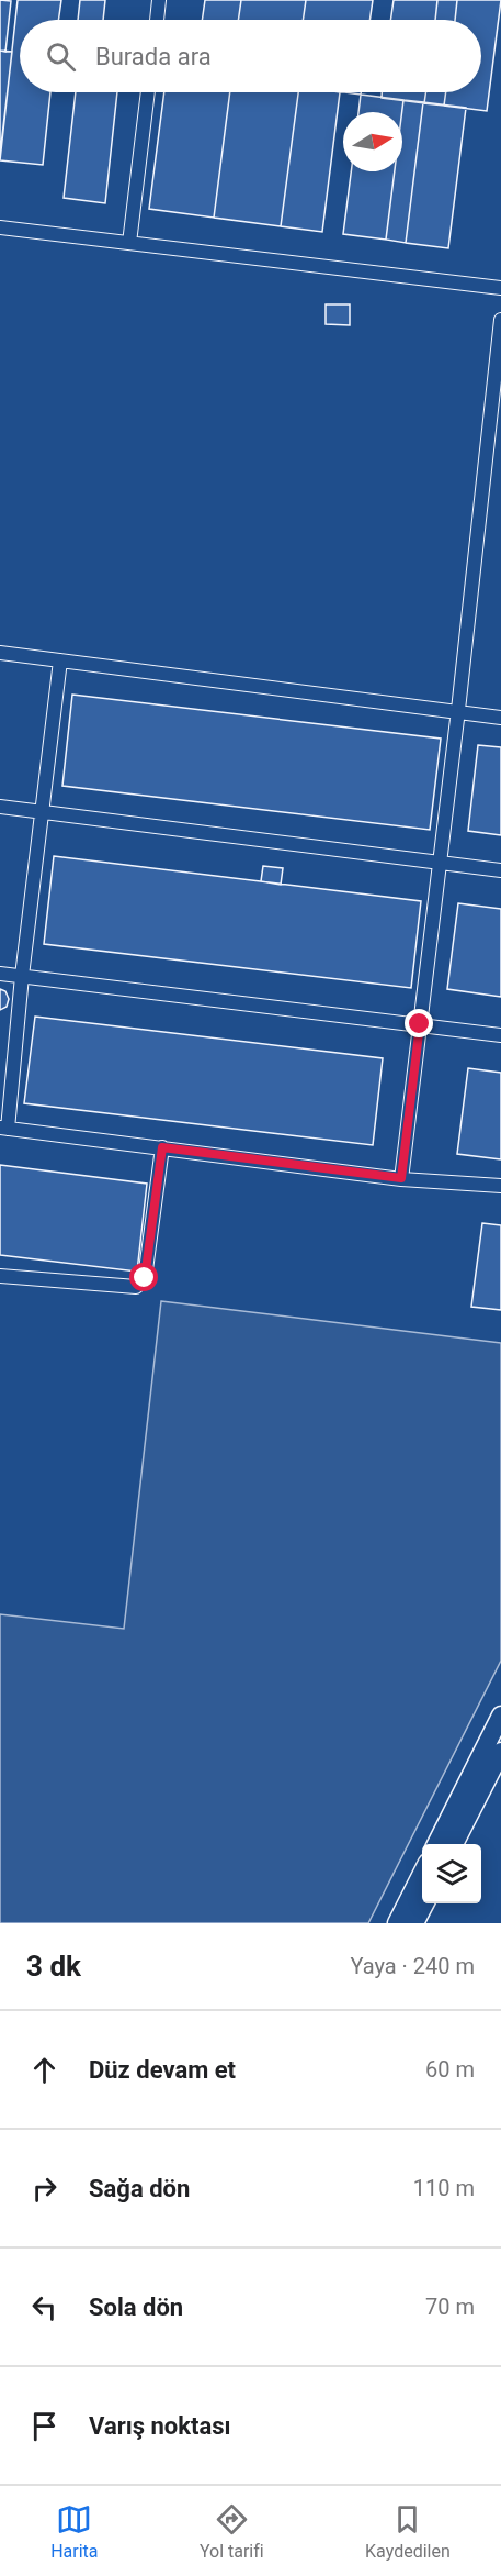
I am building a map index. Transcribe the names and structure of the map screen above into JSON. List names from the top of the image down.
{
  "north": "right",
  "page": {
    "search": "Burada ara",
    "heading": ["3 dk", "Yaya · 240 m"],
    "list": [
      ["Düz devam et", "60 m"],
      ["Sağa dön", "110 m"],
      ["Sola dön", "70 m"],
      "Varış noktası"
    ],
    "nav": ["Harita", "Yol tarifi", "Kaydedilen"]
  }
}
